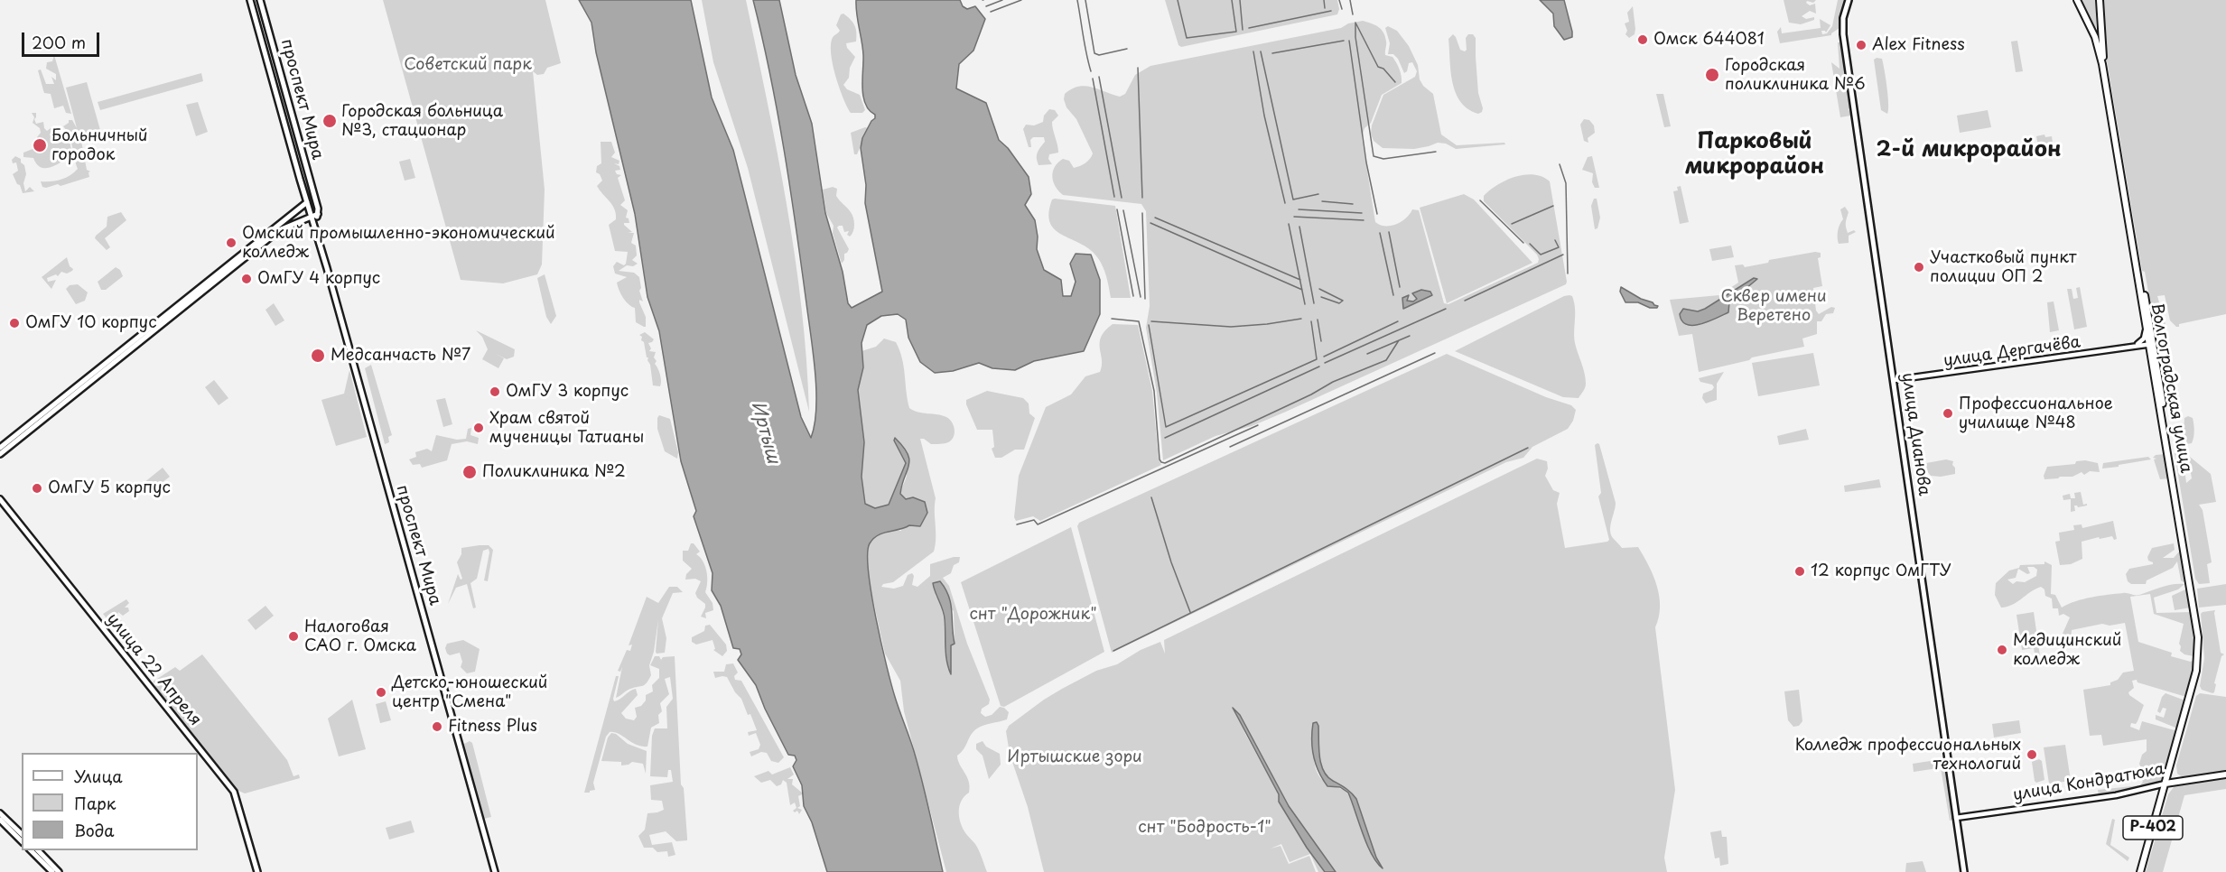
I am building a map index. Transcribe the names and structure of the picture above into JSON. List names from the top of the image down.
{
  "streets": {
    "main road": [
      "проспект Мира",
      "Волгоградская улица",
      "улица Дианова",
      "улица 22 Апреля",
      "улица Кондратюка",
      "Р-402"
    ],
    "street": ["улица Дергачёва"]
  },
  "crossings": [
    ["улица Дергачёва", "Волгоградская улица"],
    ["улица Дергачёва", "улица Дианова"],
    ["Волгоградская улица", "улица Кондратюка"],
    ["улица Дианова", "улица Кондратюка"]
  ],
  "districts": ["Парковый микрорайон", "2-й микрорайон"],
  "water": ["Иртыш"],
  "parks": [
    "Советский парк",
    "Сквер имени Веретено",
    "снт \"Дорожник\"",
    "Иртышские зори",
    "снт \"Бодрость-1\""
  ],
  "places": [
    "Омск 644081",
    "Alex Fitness",
    "Городская поликлиника №6",
    "Городская больница №3, стационар",
    "Больничный городок",
    "Омский промышленно-экономический колледж",
    "Участковый пункт полиции ОП 2",
    "ОмГУ 4 корпус",
    "ОмГУ 10 корпус",
    "Медсанчасть №7",
    "ОмГУ 3 корпус",
    "Профессиональное училище №48",
    "Храм святой мученицы Татианы",
    "Поликлиника №2",
    "ОмГУ 5 корпус",
    "12 корпус ОмГТУ",
    "Налоговая САО г. Омска",
    "Медицинский колледж",
    "Детско-юношеский центр \"Смена\"",
    "Fitness Plus",
    "Колледж профессиональных технологий"
  ],
  "legend": ["Улица", "Парк", "Вода"],
  "scale_bar": "200 m"
}
